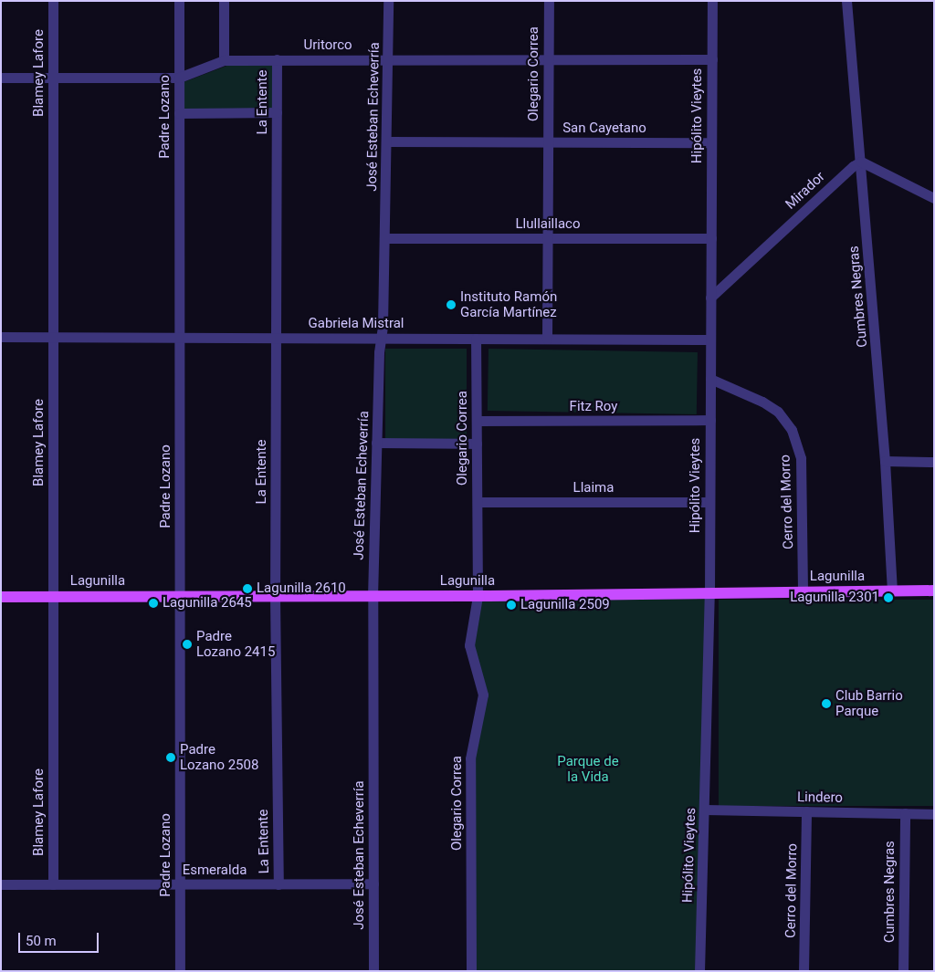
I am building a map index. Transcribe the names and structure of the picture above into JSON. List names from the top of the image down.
{
  "streets": {
    "main road": ["Lagunilla"],
    "street": [
      "Uritorco",
      "Blamey Lafore",
      "Olegario Correa",
      "La Entente",
      "Hipólito Vieytes",
      "Padre Lozano",
      "José Esteban Echeverría",
      "San Cayetano",
      "Mirador",
      "Llullaillaco",
      "Cumbres Negras",
      "Gabriela Mistral",
      "Fitz Roy",
      "Llaima",
      "Cerro del Morro",
      "Lindero",
      "Esmeralda"
    ]
  },
  "crossings": [
    ["Uritorco", "Blamey Lafore"],
    ["Uritorco", "Olegario Correa"],
    ["Uritorco", "La Entente"],
    ["Uritorco", "Hipólito Vieytes"],
    ["Uritorco", "Padre Lozano"],
    ["Uritorco", "José Esteban Echeverría"],
    ["Blamey Lafore", "Gabriela Mistral"],
    ["Blamey Lafore", "Lagunilla"],
    ["Blamey Lafore", "Esmeralda"],
    ["Olegario Correa", "San Cayetano"],
    ["Olegario Correa", "Llullaillaco"],
    ["Olegario Correa", "Gabriela Mistral"],
    ["Olegario Correa", "Fitz Roy"],
    ["Olegario Correa", "Llaima"],
    ["Olegario Correa", "Lagunilla"],
    ["La Entente", "Gabriela Mistral"],
    ["La Entente", "Lagunilla"],
    ["La Entente", "Esmeralda"],
    ["Hipólito Vieytes", "San Cayetano"],
    ["Hipólito Vieytes", "Mirador"],
    ["Hipólito Vieytes", "Llullaillaco"],
    ["Hipólito Vieytes", "Gabriela Mistral"],
    ["Hipólito Vieytes", "Fitz Roy"],
    ["Hipólito Vieytes", "Llaima"],
    ["Hipólito Vieytes", "Cerro del Morro"],
    ["Hipólito Vieytes", "Lagunilla"],
    ["Hipólito Vieytes", "Lindero"],
    ["Padre Lozano", "Gabriela Mistral"],
    ["Padre Lozano", "Lagunilla"],
    ["Padre Lozano", "Esmeralda"],
    ["José Esteban Echeverría", "San Cayetano"],
    ["José Esteban Echeverría", "Llullaillaco"],
    ["José Esteban Echeverría", "Gabriela Mistral"],
    ["José Esteban Echeverría", "Lagunilla"],
    ["José Esteban Echeverría", "Esmeralda"],
    ["Mirador", "Cumbres Negras"],
    ["Cumbres Negras", "Lagunilla"],
    ["Cumbres Negras", "Lindero"],
    ["Cerro del Morro", "Lagunilla"],
    ["Cerro del Morro", "Lindero"]
  ],
  "parks": ["Parque de la Vida"],
  "places": [
    "Instituto Ramón García Martínez",
    "Lagunilla 2610",
    "Lagunilla 2301",
    "Lagunilla 2645",
    "Lagunilla 2509",
    "Padre Lozano 2415",
    "Club Barrio Parque",
    "Padre Lozano 2508"
  ],
  "scale_bar": "50 m"
}
